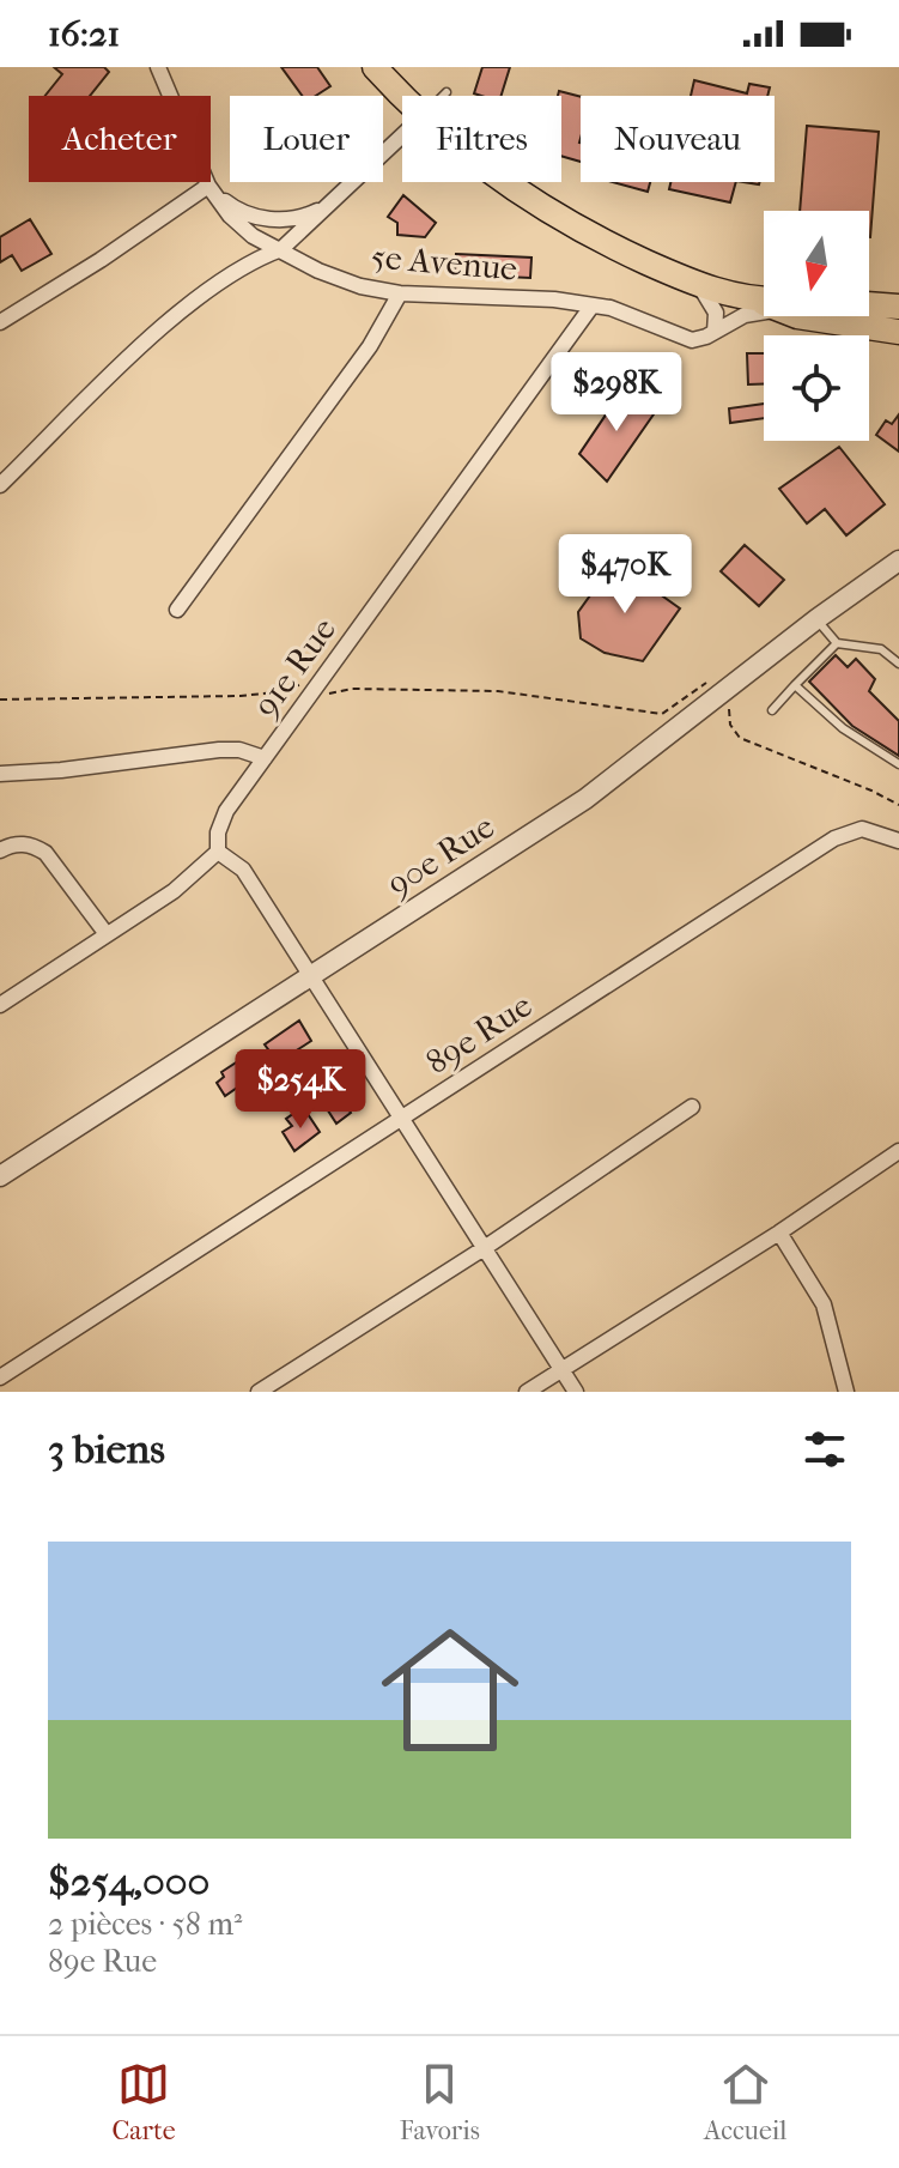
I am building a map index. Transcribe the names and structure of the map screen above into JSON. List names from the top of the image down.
{
  "streets": {
    "street": [
      "5e Avenue",
      "91e Rue",
      "90e Rue",
      "89e Rue"
    ]
  },
  "crossings": [
    ["5e Avenue", "91e Rue"]
  ],
  "north": "bottom",
  "page": {
    "status": "16:21",
    "chip": [
      "Acheter",
      "Louer",
      "Filtres",
      "Nouveau"
    ],
    "price": ["$298K", "$470K", "$254K"],
    "heading": "3 biens",
    "list": [
      {
        "name": "$254,000",
        "note": "2 pièces · 58 m² · 89e Rue"
      }
    ],
    "tabs": ["Carte", "Favoris", "Accueil"]
  }
}
